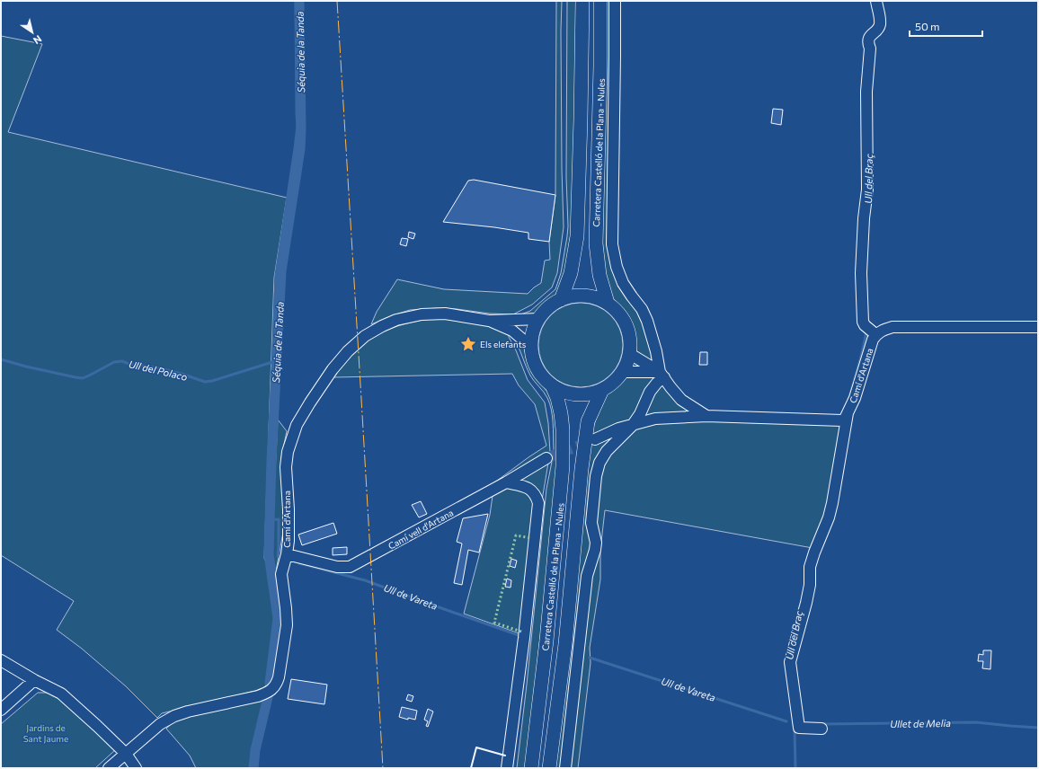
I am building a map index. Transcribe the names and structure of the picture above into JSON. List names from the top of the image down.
{
  "streets": {
    "main road": ["Carretera Castelló de la Plana - Nules"],
    "street": ["Camí d'Artana", "Camí vell d'Artana"]
  },
  "crossings": [
    ["Carretera Castelló de la Plana - Nules", "Camí d'Artana"],
    ["Camí d'Artana", "Camí vell d'Artana"]
  ],
  "water": [
    "Séquia de la Tanda",
    "Ull del Braç",
    "Ull del Polaco",
    "Ull de Vareta",
    "Ullet de Melia"
  ],
  "parks": ["Jardins de Sant Jaume"],
  "places": {
    "place": ["Els elefants"]
  },
  "scale_bar": "50 m",
  "north": "bottom right"
}
